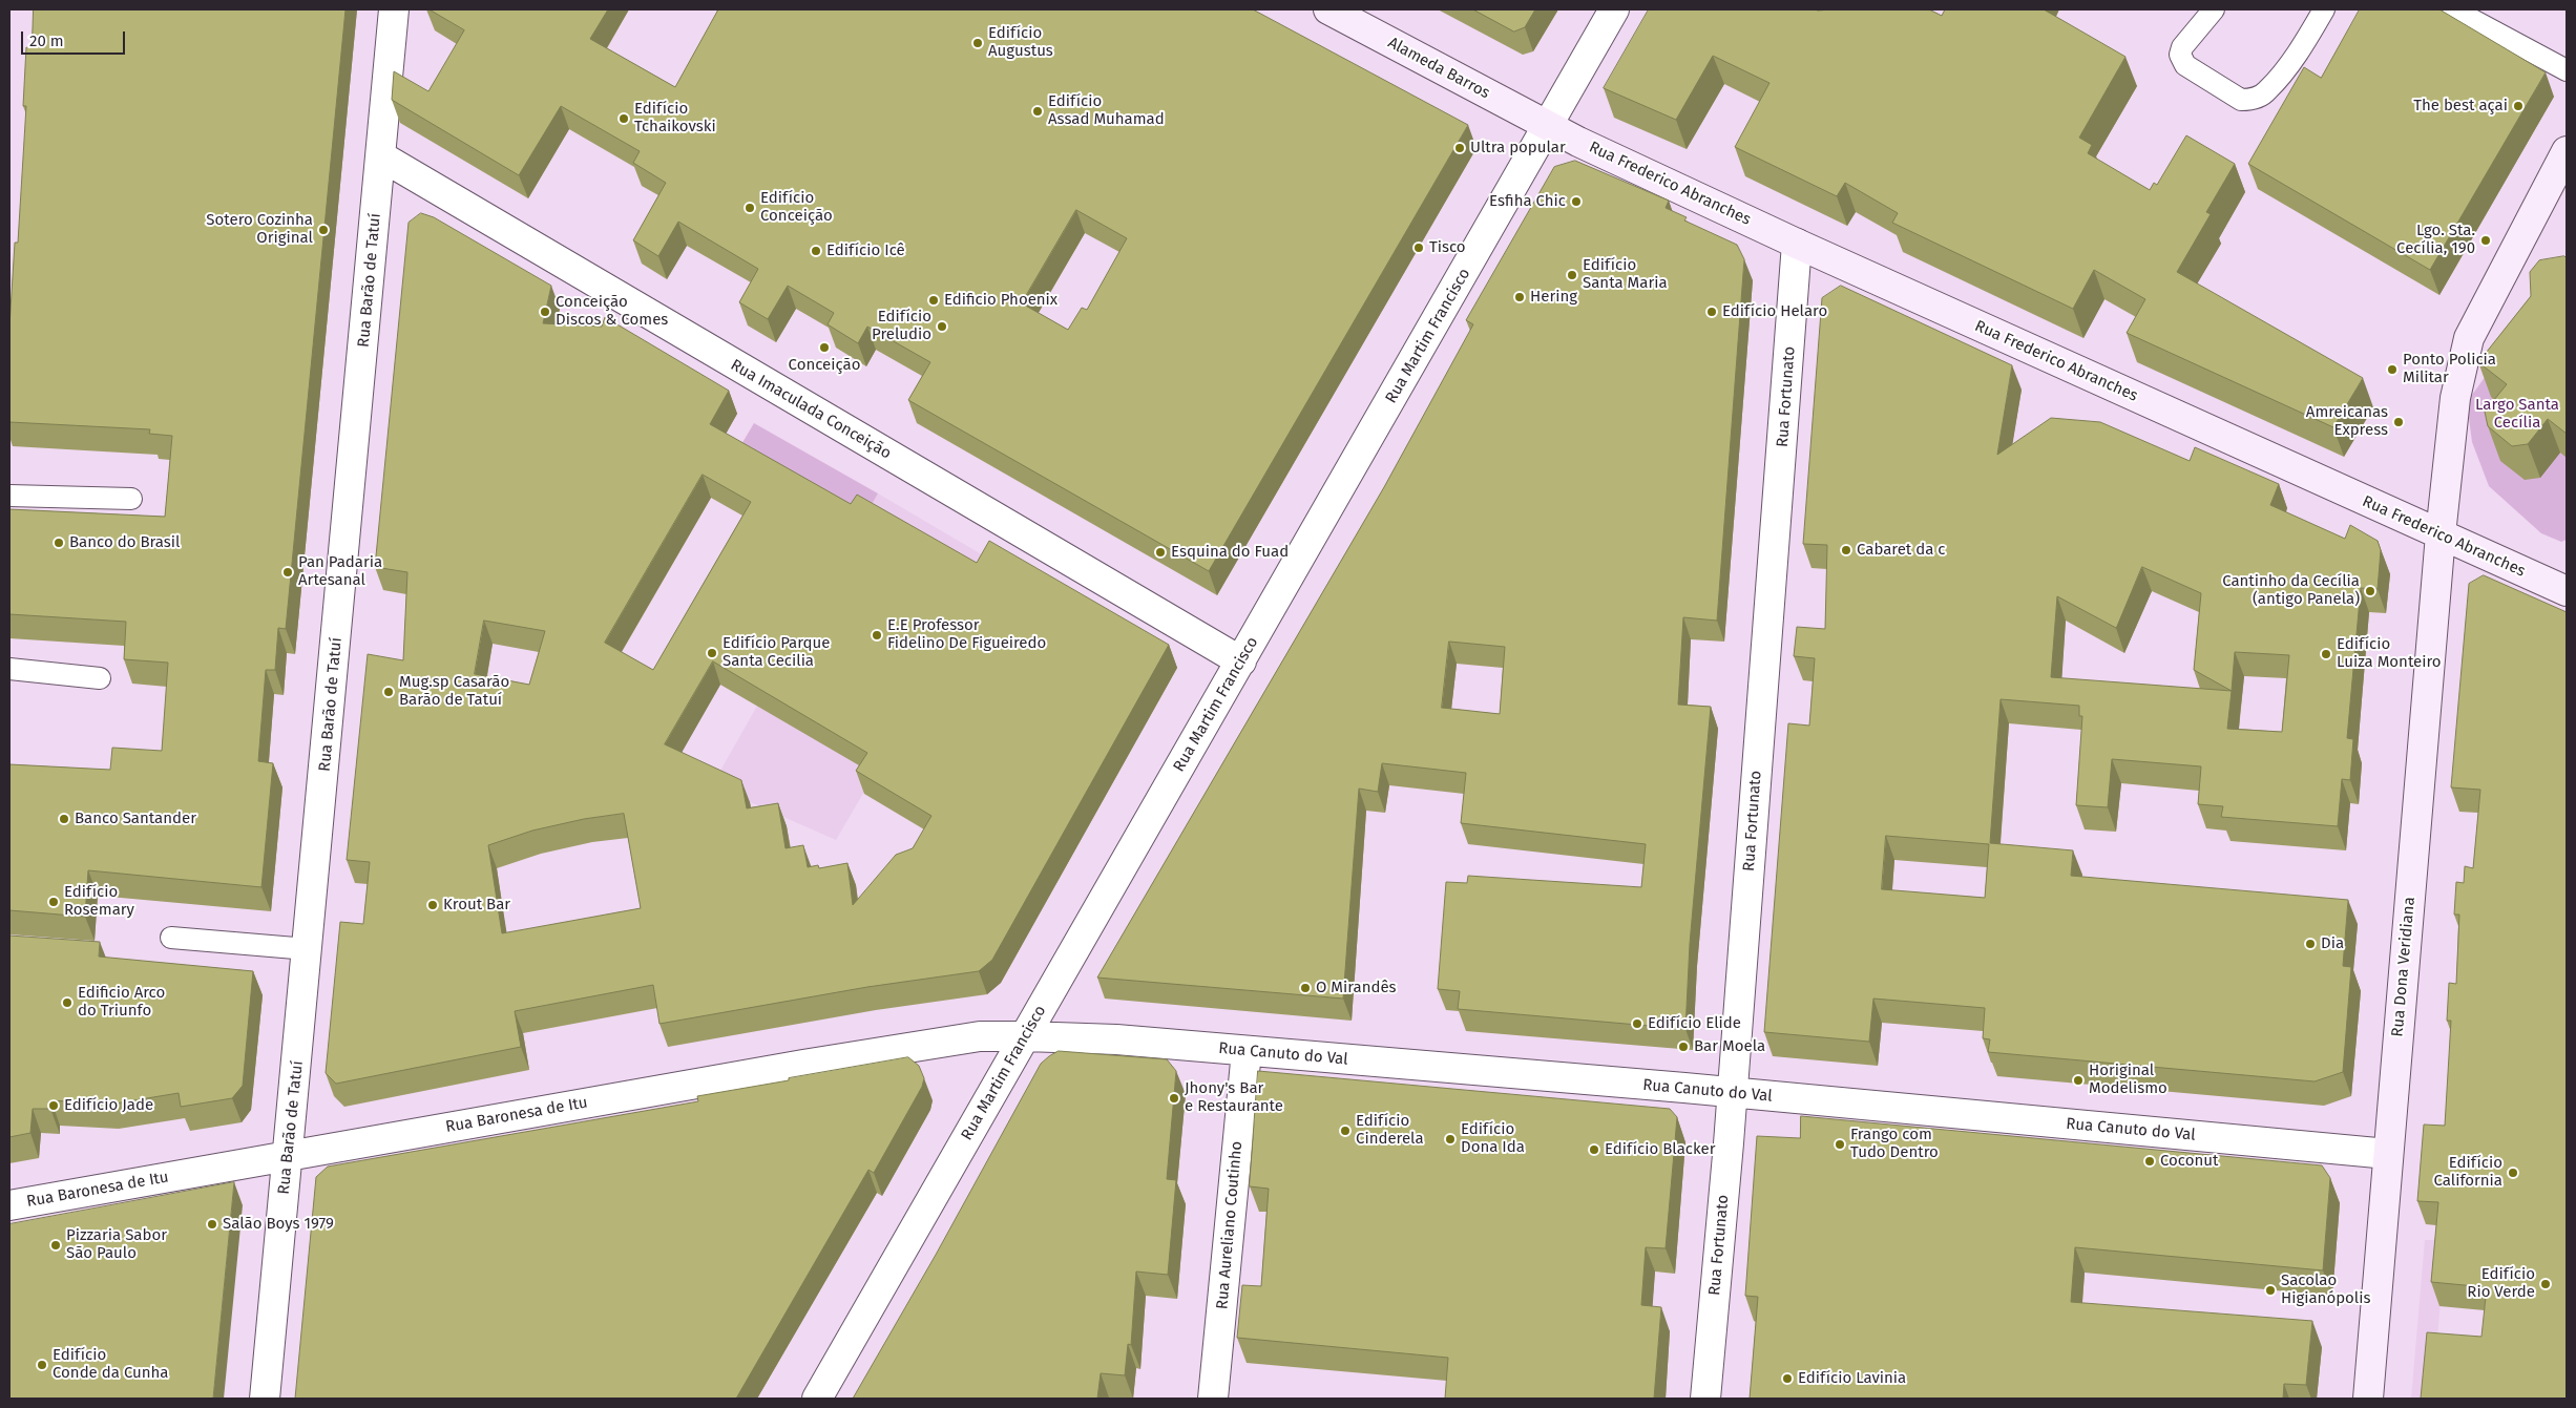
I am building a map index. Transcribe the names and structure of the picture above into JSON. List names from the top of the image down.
{
  "streets": {
    "street": [
      "Alameda Barros",
      "Rua Frederico Abranches",
      "Rua Barão de Tatuí",
      "Rua Martim Francisco",
      "Rua Fortunato",
      "Rua Imaculada Conceição",
      "Rua Dona Veridiana",
      "Rua Canuto do Val",
      "Rua Baronesa de Itu",
      "Rua Aureliano Coutinho"
    ]
  },
  "crossings": [
    ["Alameda Barros", "Rua Frederico Abranches"],
    ["Alameda Barros", "Rua Martim Francisco"],
    ["Rua Frederico Abranches", "Rua Martim Francisco"],
    ["Rua Frederico Abranches", "Rua Fortunato"],
    ["Rua Frederico Abranches", "Rua Dona Veridiana"],
    ["Rua Barão de Tatuí", "Rua Imaculada Conceição"],
    ["Rua Barão de Tatuí", "Rua Baronesa de Itu"],
    ["Rua Martim Francisco", "Rua Imaculada Conceição"],
    ["Rua Martim Francisco", "Rua Canuto do Val"],
    ["Rua Martim Francisco", "Rua Baronesa de Itu"],
    ["Rua Fortunato", "Rua Canuto do Val"],
    ["Rua Dona Veridiana", "Rua Canuto do Val"],
    ["Rua Canuto do Val", "Rua Baronesa de Itu"],
    ["Rua Canuto do Val", "Rua Aureliano Coutinho"]
  ],
  "parks": ["Largo Santa Cecília"],
  "places": [
    "Edifício Augustus",
    "The best açai",
    "Edifício Assad Muhamad",
    "Edifício Tchaikovski",
    "Ultra popular",
    "Esfiha Chic",
    "Edifício Conceição",
    "Sotero Cozinha Original",
    "Lgo. Sta. Cecília, 190",
    "Tisco",
    "Edifício Icê",
    "Edifício Santa Maria",
    "Hering",
    "Edificio Phoenix",
    "Conceição Discos & Comes",
    "Edifício Helaro",
    "Edifício Preludio",
    "Conceição",
    "Ponto Policia Militar",
    "Amreicanas Express",
    "Banco do Brasil",
    "Cabaret da c",
    "Esquina do Fuad",
    "Pan Padaria Artesanal",
    "Cantinho da Cecília (antigo Panela)",
    "E.E Professor Fidelino De Figueiredo",
    "Edifício Parque Santa Cecilia",
    "Edifício Luiza Monteiro",
    "Mug.sp Casarão Barão de Tatuí",
    "Banco Santander",
    "Edifício Rosemary",
    "Krout Bar",
    "Dia",
    "O Mirandês",
    "Edificio Arco do Triunfo",
    "Edifício Elide",
    "Bar Moela",
    "Horiginal Modelismo",
    "Jhony's Bar e Restaurante",
    "Edifício Jade",
    "Edifício Cinderela",
    "Edifício Dona Ida",
    "Frango com Tudo Dentro",
    "Edifício Blacker",
    "Coconut",
    "Edifício California",
    "Salão Boys 1979",
    "Pizzaria Sabor São Paulo",
    "Edifício Rio Verde",
    "Sacolao Higianópolis",
    "Edifício Conde da Cunha",
    "Edifício Lavinia"
  ],
  "scale_bar": "20 m"
}
